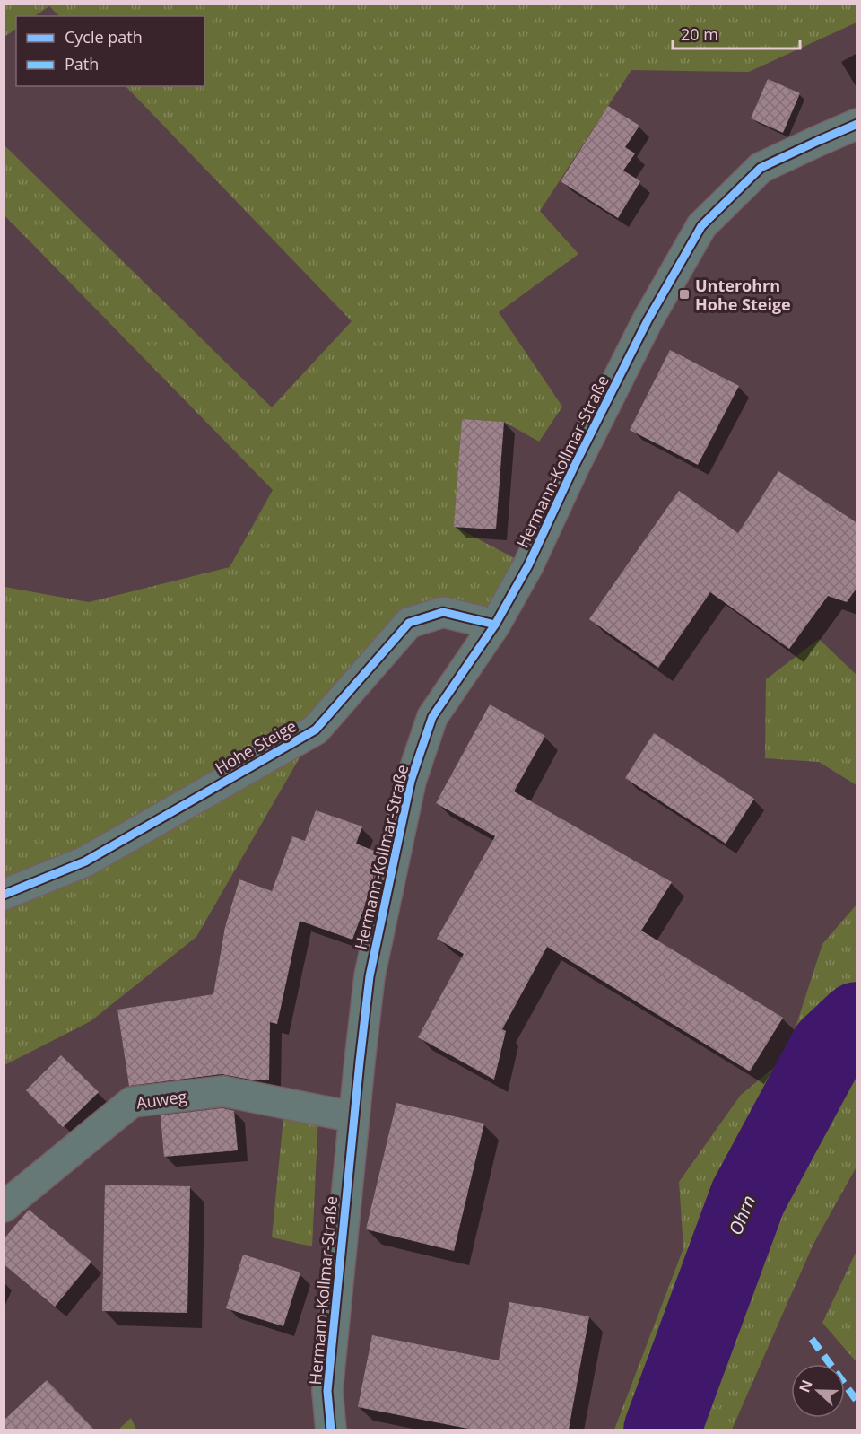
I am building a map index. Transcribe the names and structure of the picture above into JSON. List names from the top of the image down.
{
  "streets": {
    "street": ["Hermann-Kollmar-Straße", "Hohe Steige", "Auweg"]
  },
  "crossings": [
    ["Hermann-Kollmar-Straße", "Hohe Steige"],
    ["Hermann-Kollmar-Straße", "Auweg"]
  ],
  "water": ["Ohrn"],
  "places": {
    "transit": ["Unterohrn Hohe Steige"]
  },
  "legend": ["Cycle path", "Path"],
  "scale_bar": "20 m",
  "north": "left"
}
